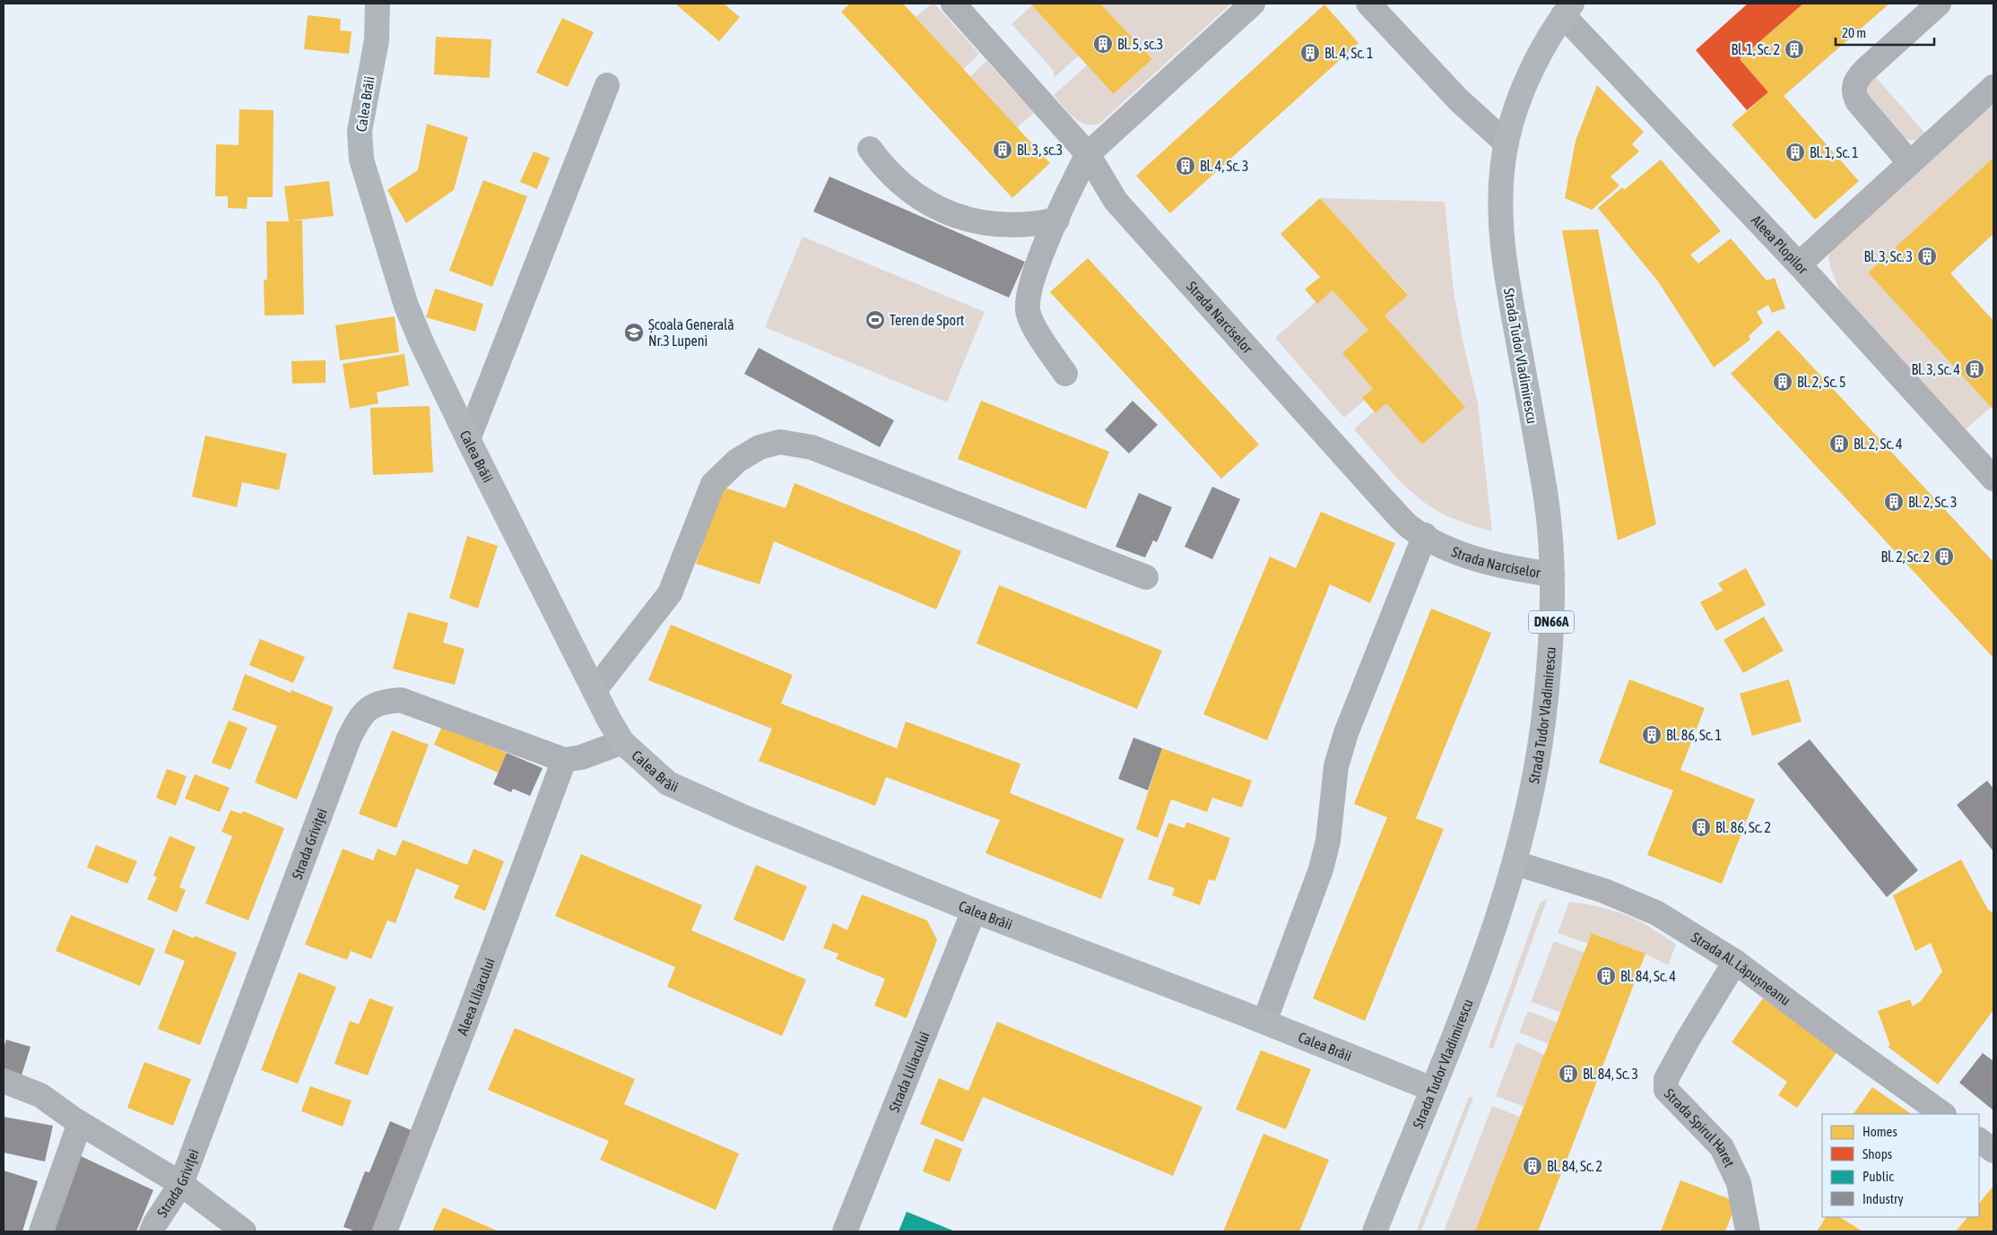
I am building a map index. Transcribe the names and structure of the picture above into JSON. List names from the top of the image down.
{
  "streets": {
    "main road": ["Calea Brăii", "Strada Tudor Vladimirescu", "DN66A"],
    "street": [
      "Aleea Plopilor",
      "Strada Narciselor",
      "Strada Griviţei",
      "Strada Al. Lăpușneanu",
      "Aleea Liliacului",
      "Strada Liliacului",
      "Strada Spirul Haret"
    ]
  },
  "crossings": [
    ["Calea Brăii", "Strada Tudor Vladimirescu"],
    ["Calea Brăii", "Strada Liliacului"],
    ["Aleea Plopilor", "Strada Tudor Vladimirescu"],
    ["Strada Narciselor", "Strada Tudor Vladimirescu"],
    ["Strada Tudor Vladimirescu", "Strada Al. Lăpușneanu"],
    ["Strada Griviţei", "Aleea Liliacului"],
    ["Strada Al. Lăpușneanu", "Strada Spirul Haret"]
  ],
  "places": {
    "building": [
      "Bl. 5, sc.3",
      "Bl. 1, Sc. 2",
      "Bl. 4, Sc. 1",
      "Bl. 3, sc.3",
      "Bl. 1, Sc. 1",
      "Bl. 4, Sc. 3",
      "Bl. 3, Sc. 3",
      "Bl. 3, Sc. 4",
      "Bl. 2, Sc. 5",
      "Bl. 2, Sc. 4",
      "Bl. 2, Sc. 3",
      "Bl. 2, Sc. 2",
      "Bl. 86, Sc. 1",
      "Bl. 86, Sc. 2",
      "Bl. 84, Sc. 4",
      "Bl. 84, Sc. 3",
      "Bl. 84, Sc. 2"
    ],
    "sports": ["Teren de Sport"],
    "school or university": ["Școala Generală Nr.3 Lupeni"]
  },
  "legend": [
    "Homes",
    "Shops",
    "Public",
    "Industry"
  ],
  "scale_bar": "20 m"
}
